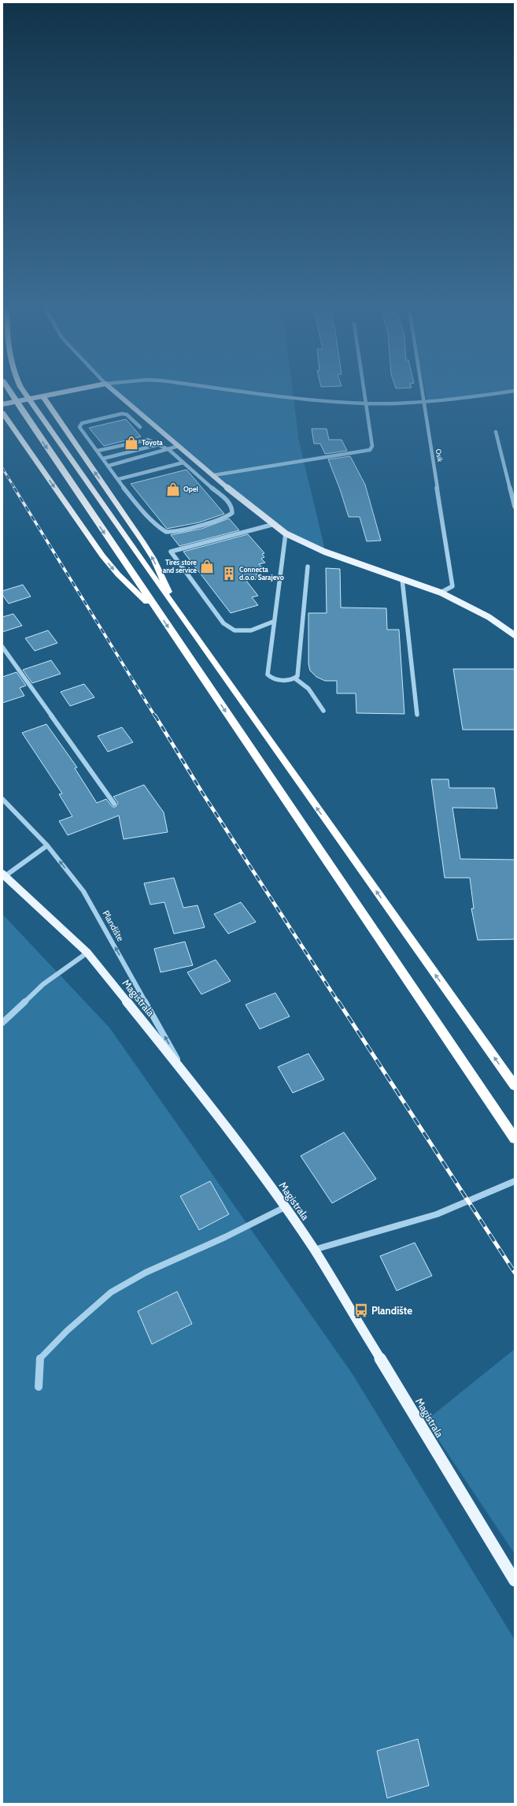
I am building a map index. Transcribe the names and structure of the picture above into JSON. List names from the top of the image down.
{
  "streets": {
    "main road": ["Magistrala"],
    "street": ["Osik", "Plandište"]
  },
  "crossings": [
    ["Plandište", "Magistrala"]
  ],
  "one_way": ["Plandište"],
  "places": {
    "shop": ["Toyota", "Opel", "Tires store and service"],
    "building": ["Connecta d.o.o. Sarajevo"],
    "bus stop": ["Plandište"]
  }
}
